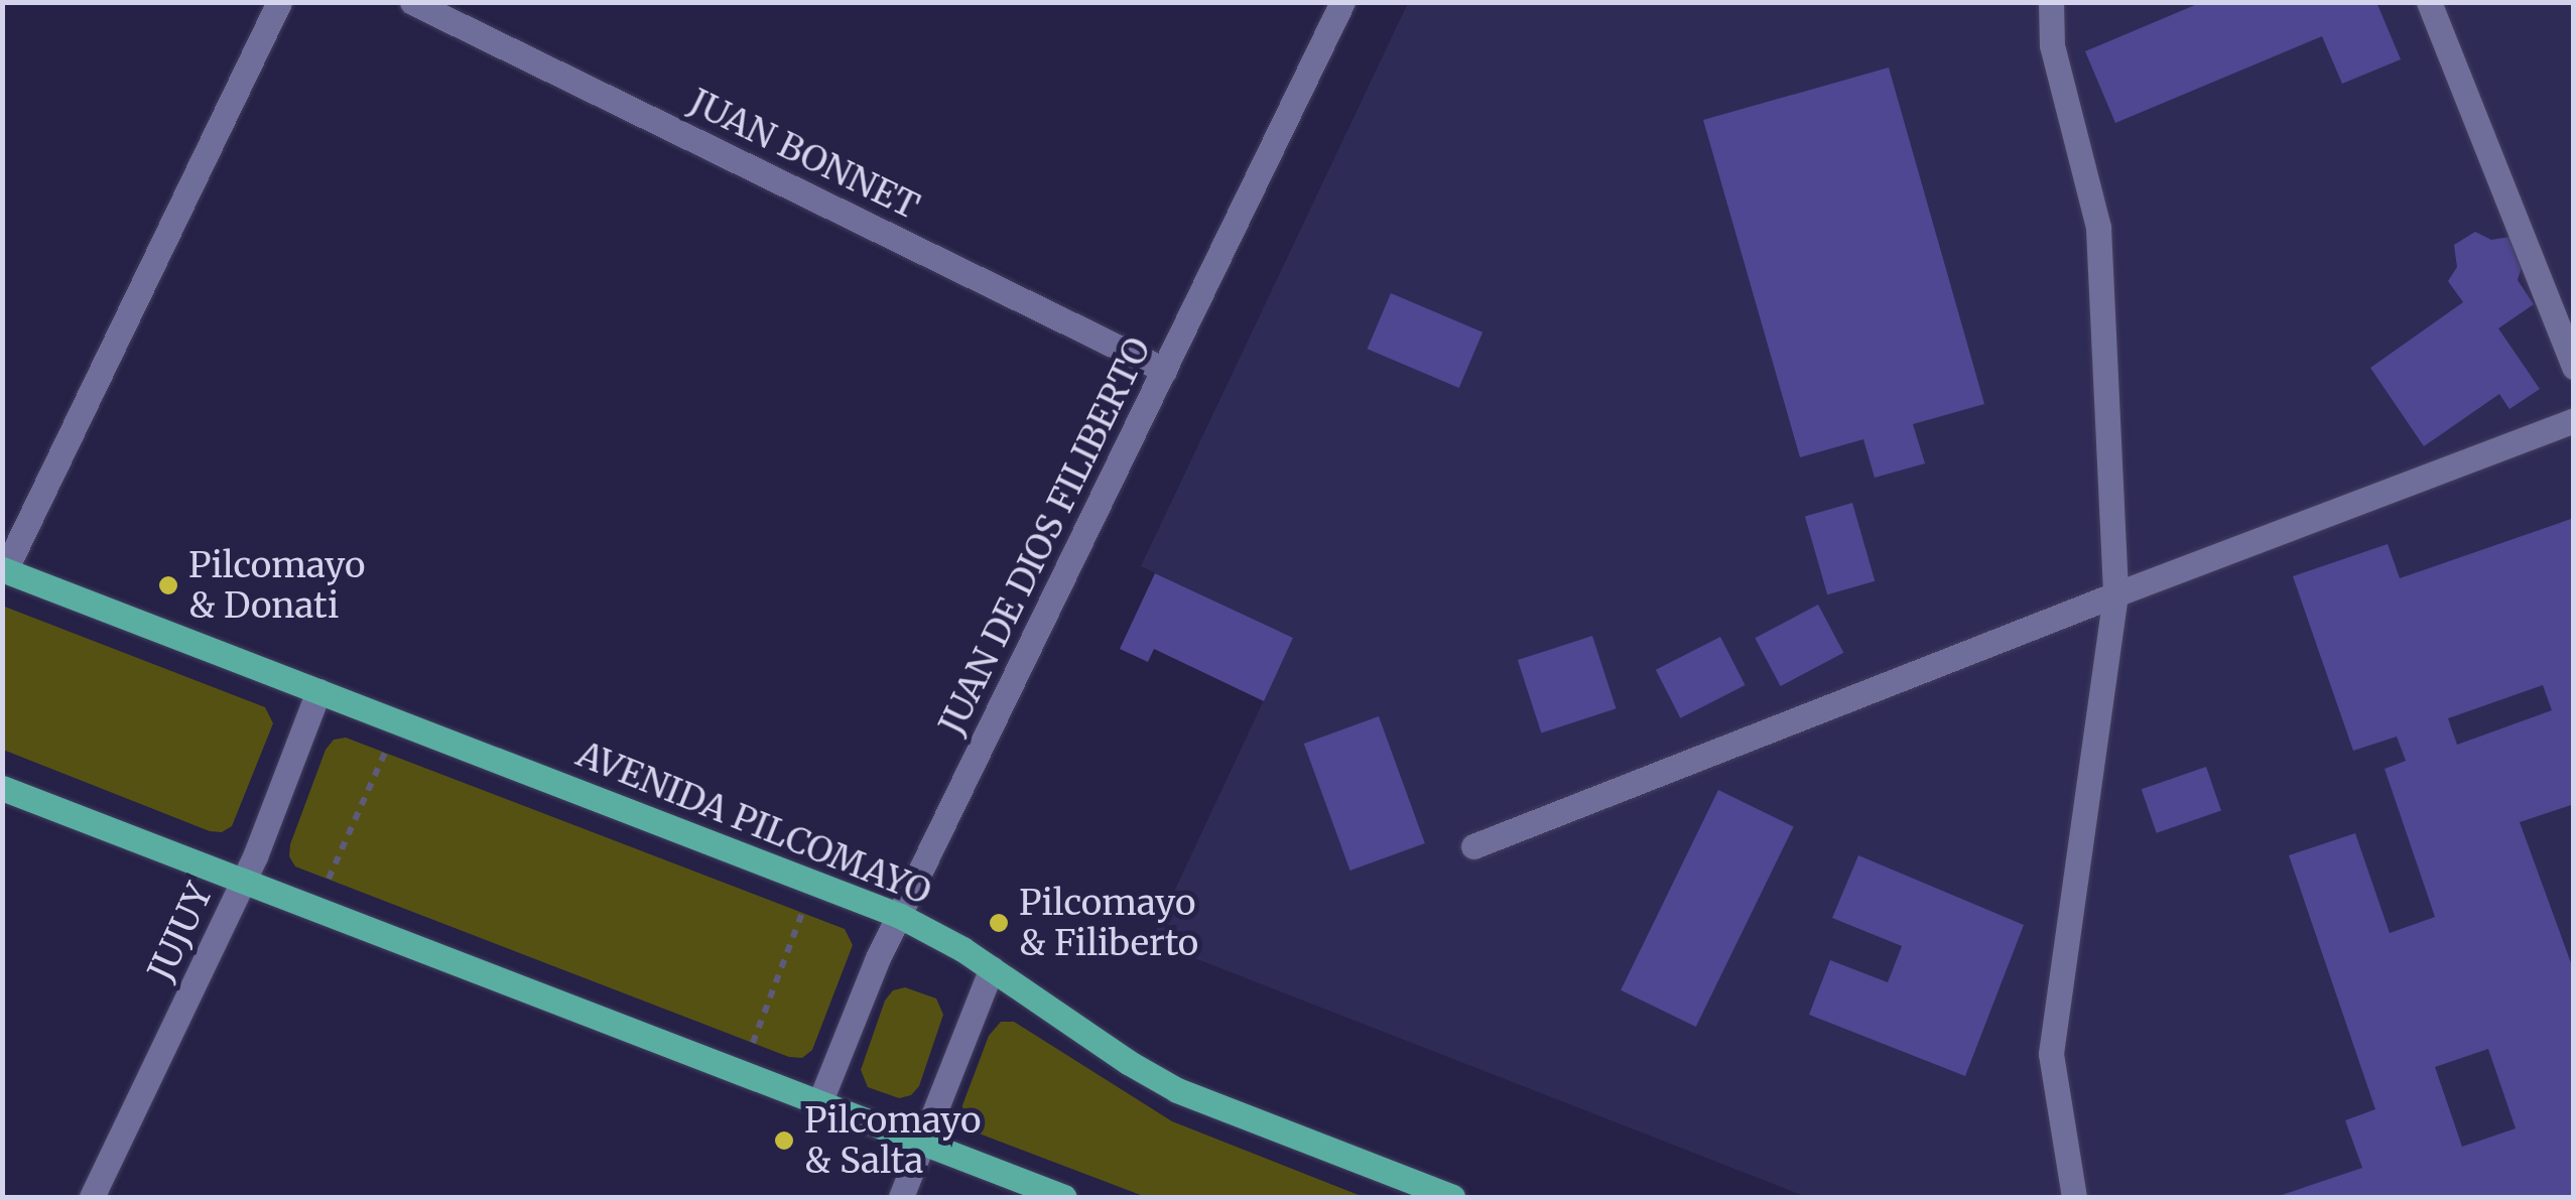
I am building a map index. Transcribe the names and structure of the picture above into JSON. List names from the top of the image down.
{
  "streets": {
    "main road": ["AVENIDA PILCOMAYO"],
    "street": ["JUAN BONNET", "JUAN DE DIOS FILIBERTO", "JUJUY"]
  },
  "crossings": [
    ["JUAN BONNET", "JUAN DE DIOS FILIBERTO"],
    ["JUAN DE DIOS FILIBERTO", "AVENIDA PILCOMAYO"],
    ["AVENIDA PILCOMAYO", "JUJUY"]
  ],
  "places": ["Pilcomayo & Donati", "Pilcomayo & Filiberto", "Pilcomayo & Salta"]
}
